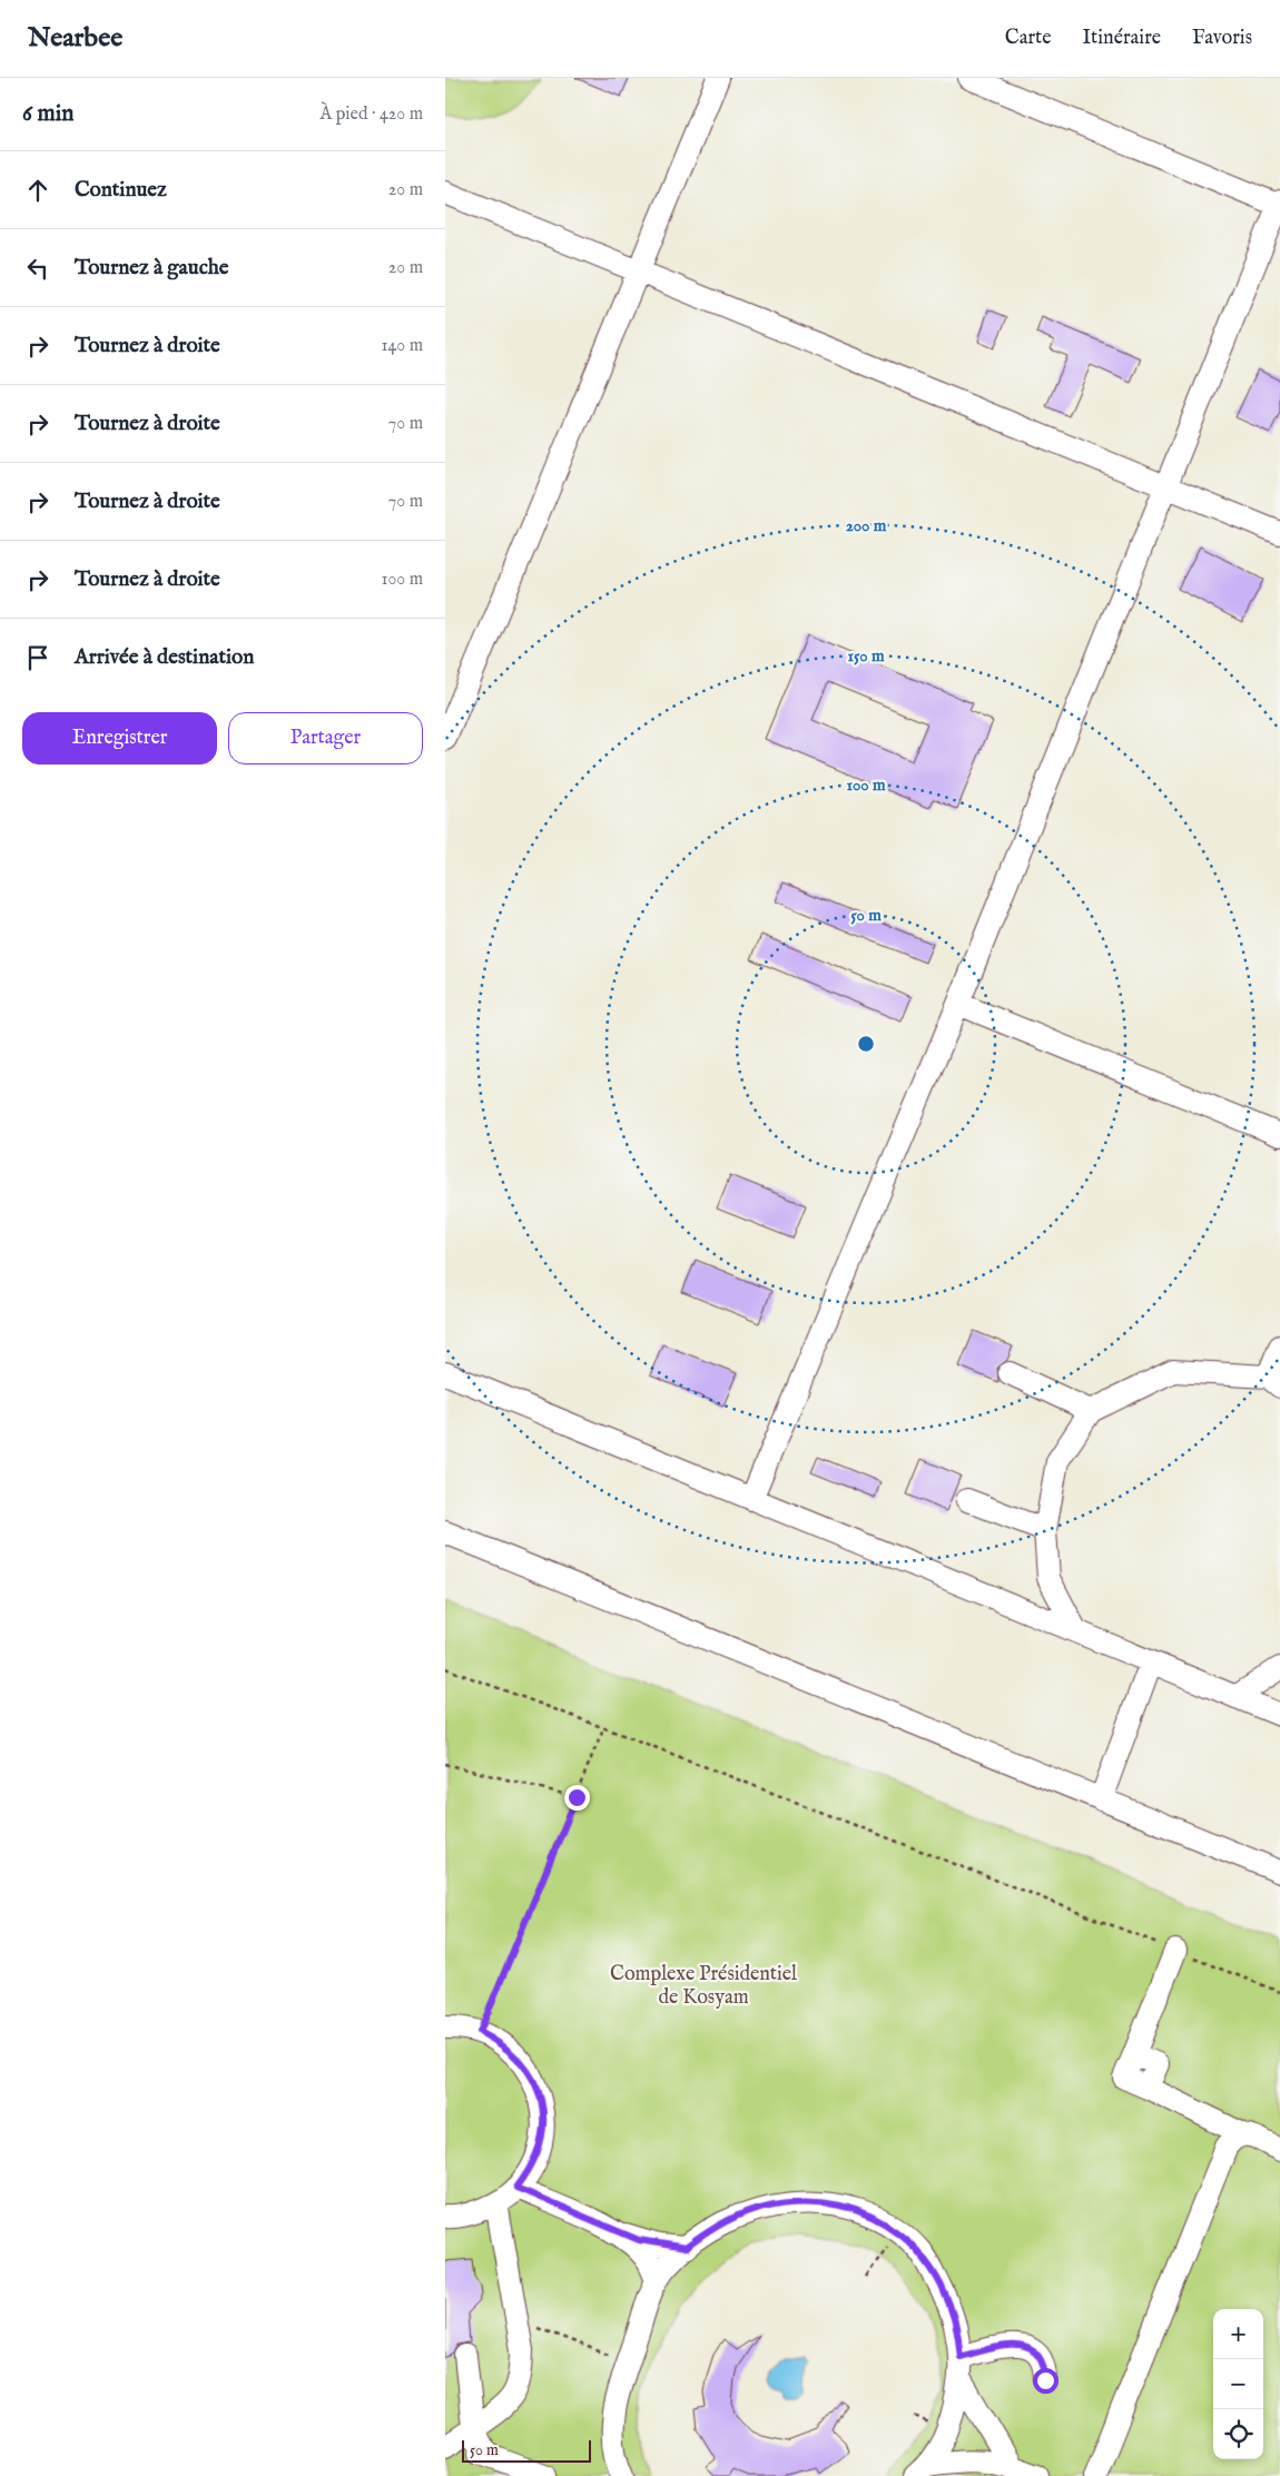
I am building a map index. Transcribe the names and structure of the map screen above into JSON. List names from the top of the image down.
{
  "parks": ["Complexe Présidentiel de Kosyam"],
  "scale_bar": "50 m",
  "page": {
    "header": "Nearbee",
    "nav": ["Carte", "Itinéraire", "Favoris"],
    "heading": ["6 min", "À pied · 420 m"],
    "list": [
      ["Continuez", "20 m"],
      ["Tournez à gauche", "20 m"],
      ["Tournez à droite", "140 m"],
      ["Tournez à droite", "70 m"],
      ["Tournez à droite", "70 m"],
      ["Tournez à droite", "100 m"],
      "Arrivée à destination"
    ],
    "buttons": ["Enregistrer", "Partager"],
    "map_buttons": ["+", "−"],
    "scale": "50 m"
  },
  "rings": [
    "200 m",
    "150 m",
    "100 m",
    "50 m"
  ]
}
